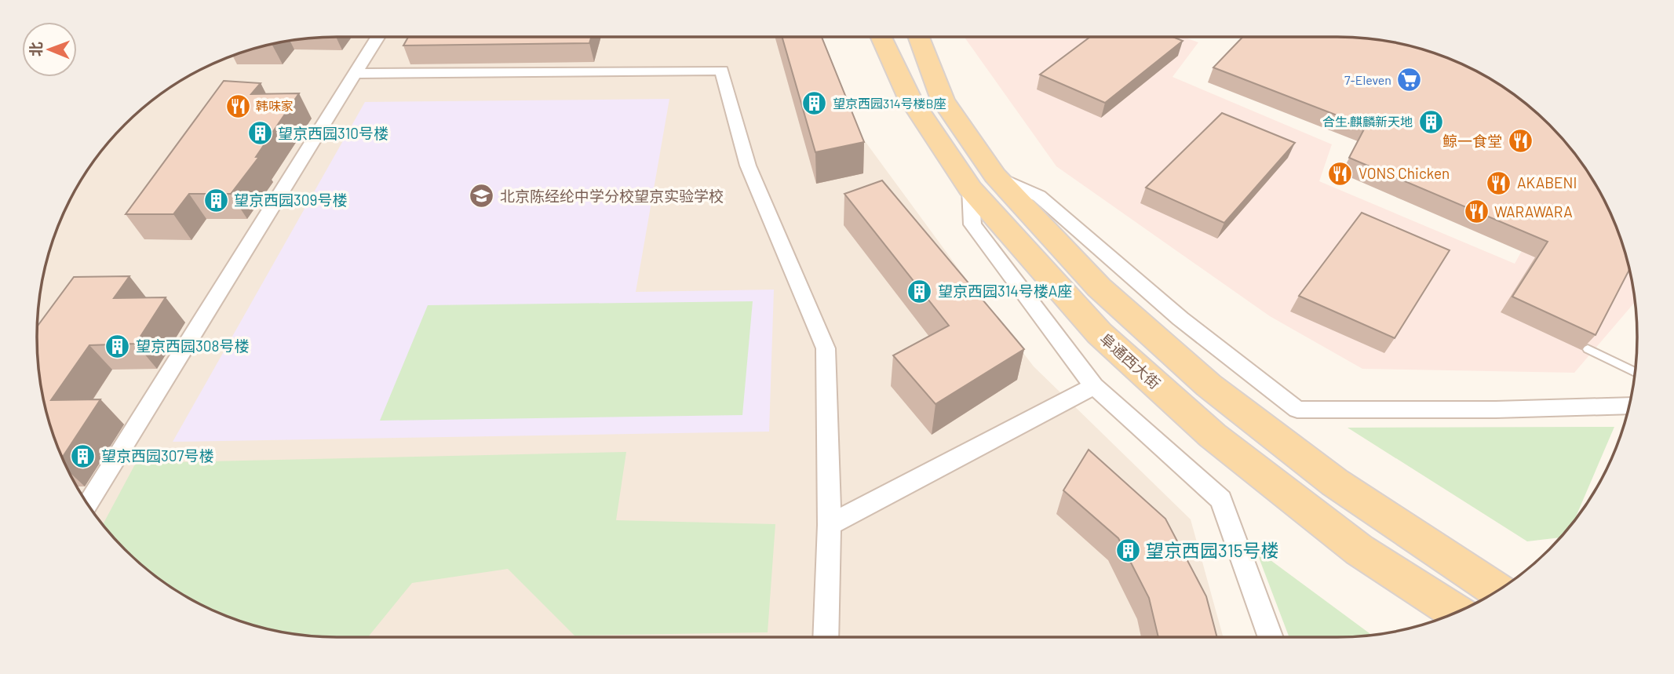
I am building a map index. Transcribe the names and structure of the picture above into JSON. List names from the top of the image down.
{
  "streets": {
    "main road": ["阜通西大街"]
  },
  "places": {
    "supermarket": ["7-Eleven"],
    "building": [
      "望京西园314号楼B座",
      "合生·麒麟新天地",
      "望京西园310号楼",
      "望京西园309号楼",
      "望京西园314号楼A座",
      "望京西园308号楼",
      "望京西园307号楼",
      "望京西园315号楼"
    ],
    "restaurant": [
      "韩味家",
      "鲸一食堂",
      "VONS Chicken",
      "AKABENI",
      "WARAWARA"
    ],
    "school or university": ["北京陈经纶中学分校望京实验学校"]
  },
  "north": "left"
}
